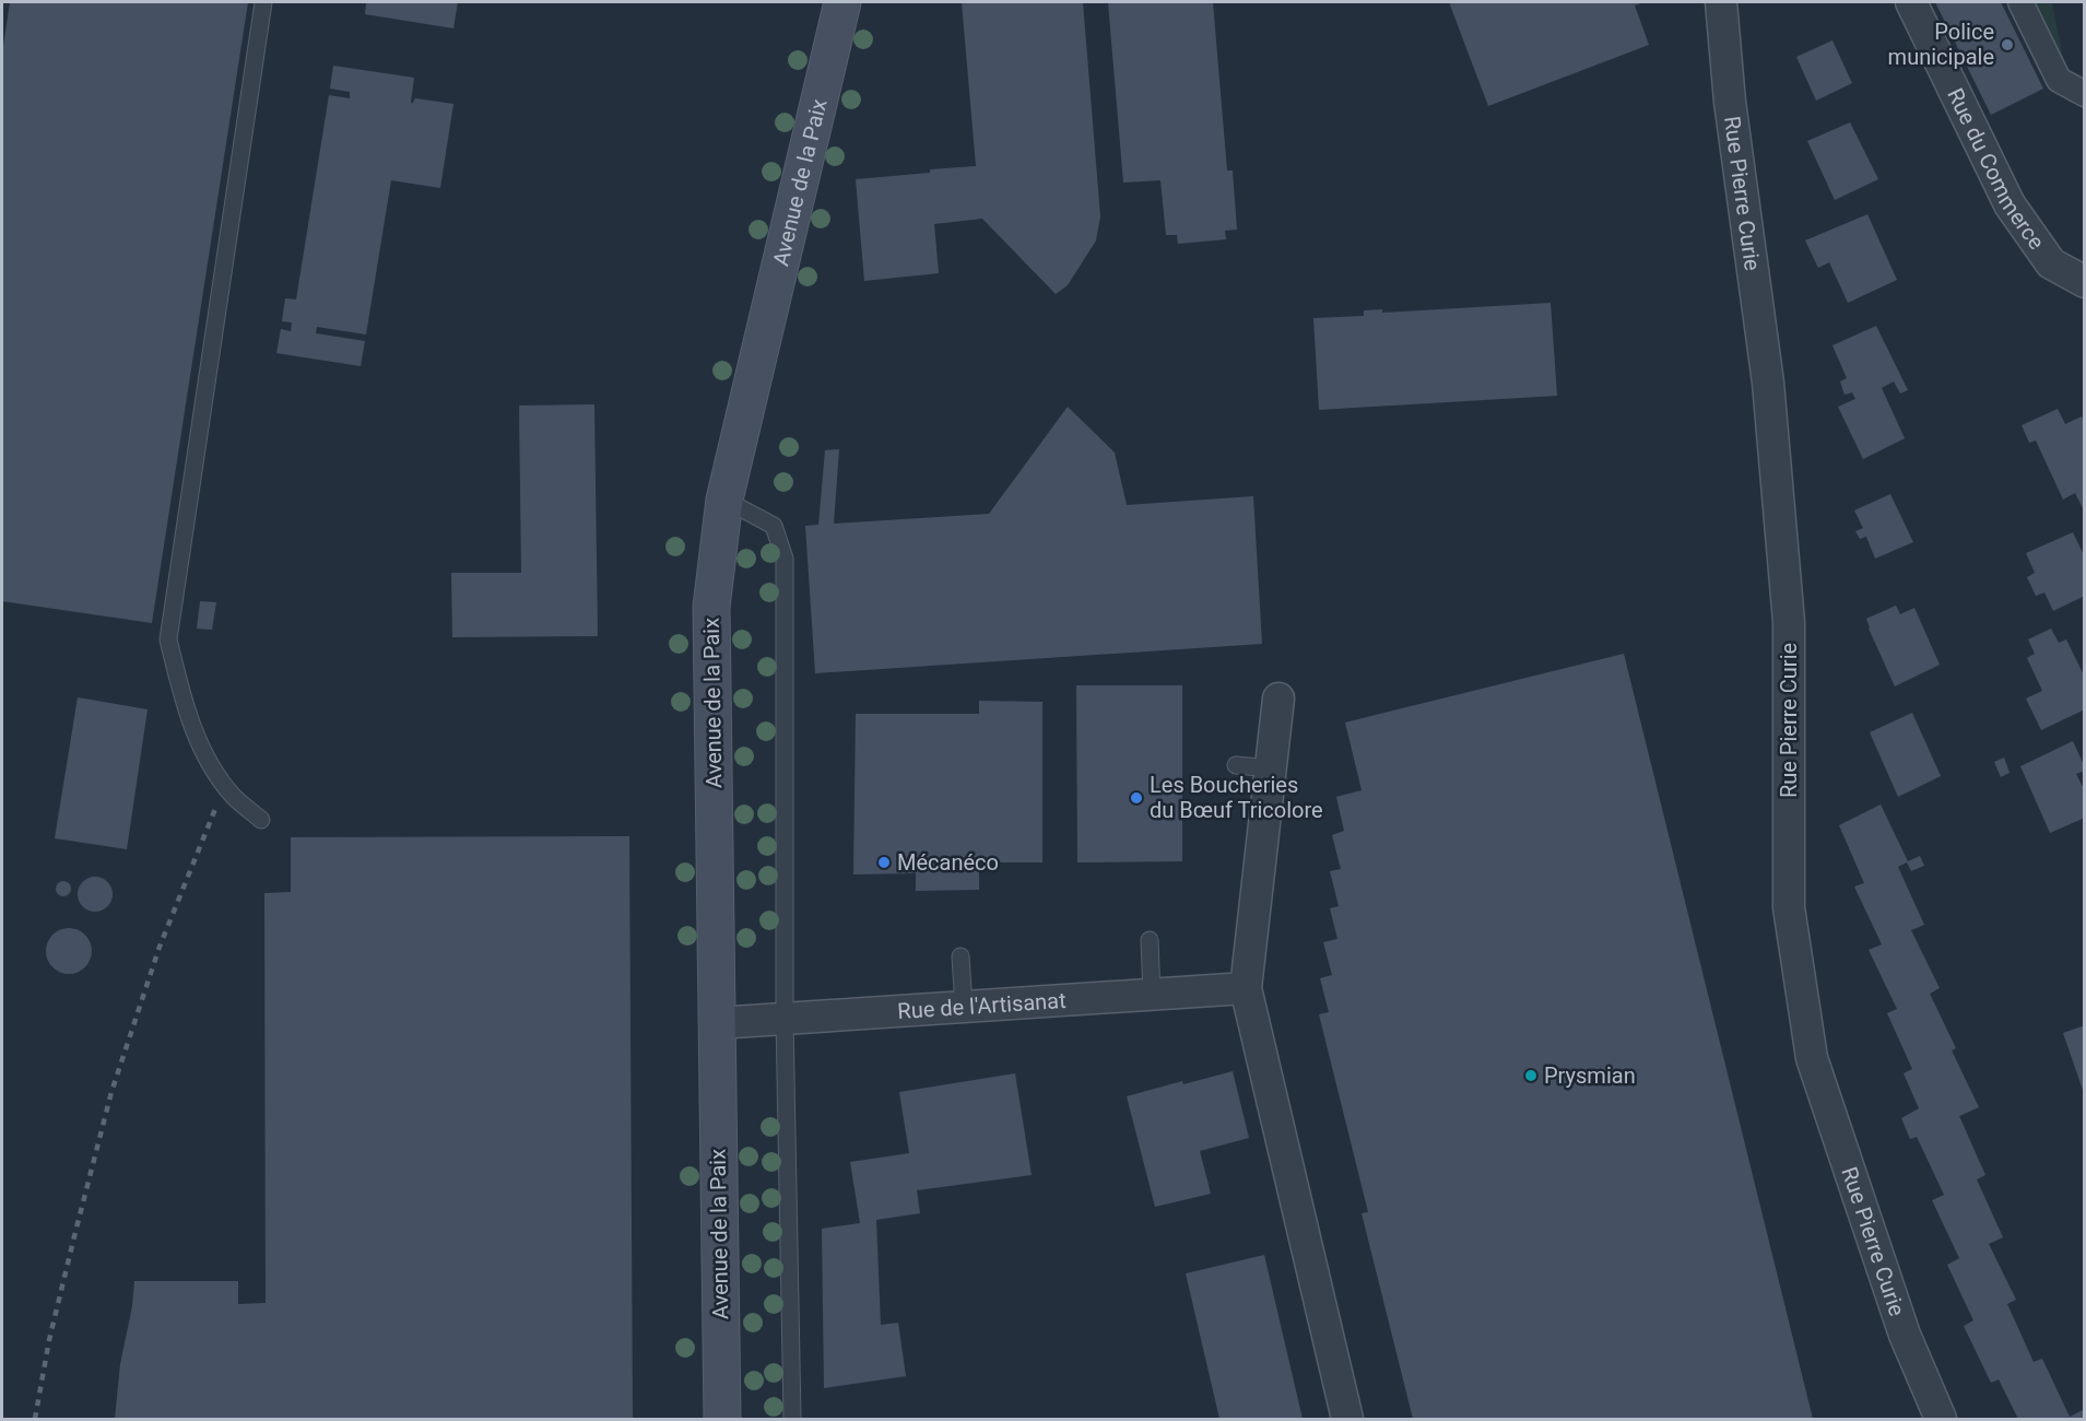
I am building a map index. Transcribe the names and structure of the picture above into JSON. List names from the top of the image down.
{
  "streets": {
    "main road": ["Avenue de la Paix"],
    "street": ["Rue du Commerce", "Rue Pierre Curie", "Rue de l'Artisanat"]
  },
  "crossings": [
    ["Avenue de la Paix", "Rue de l'Artisanat"]
  ],
  "places": [
    "Police municipale",
    "Les Boucheries du Bœuf Tricolore",
    "Mécanéco",
    "Prysmian"
  ]
}
